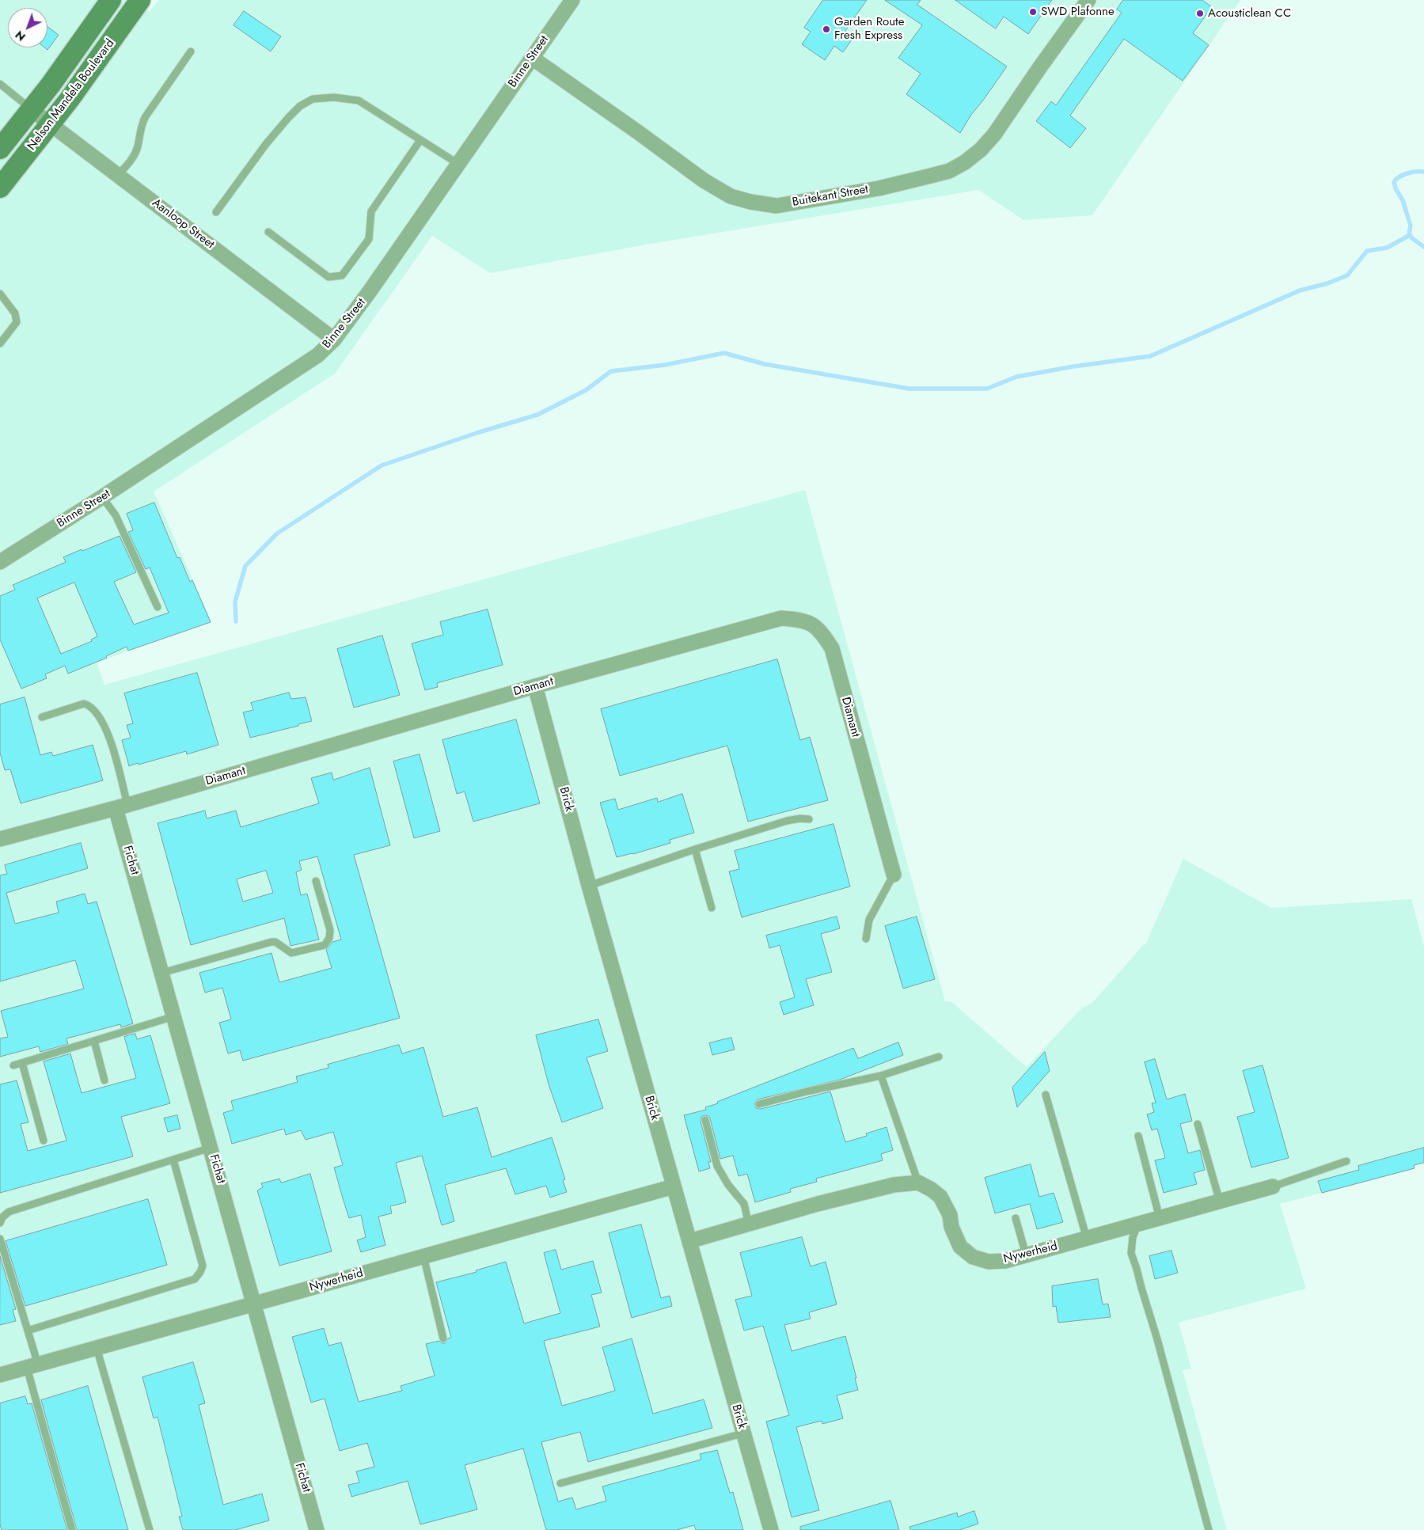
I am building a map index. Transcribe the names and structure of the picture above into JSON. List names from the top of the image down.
{
  "streets": {
    "street": [
      "Binne Street",
      "Nelson Mandela Boulevard",
      "Buitekant Street",
      "Aanloop Street",
      "Diamant",
      "Brick",
      "Fichat",
      "Nywerheid"
    ]
  },
  "crossings": [
    ["Binne Street", "Buitekant Street"],
    ["Binne Street", "Aanloop Street"],
    ["Nelson Mandela Boulevard", "Aanloop Street"],
    ["Diamant", "Brick"],
    ["Diamant", "Fichat"],
    ["Brick", "Nywerheid"],
    ["Fichat", "Nywerheid"]
  ],
  "places": ["SWD Plafonne", "Acousticlean CC", "Garden Route Fresh Express"],
  "north": "bottom left"
}
